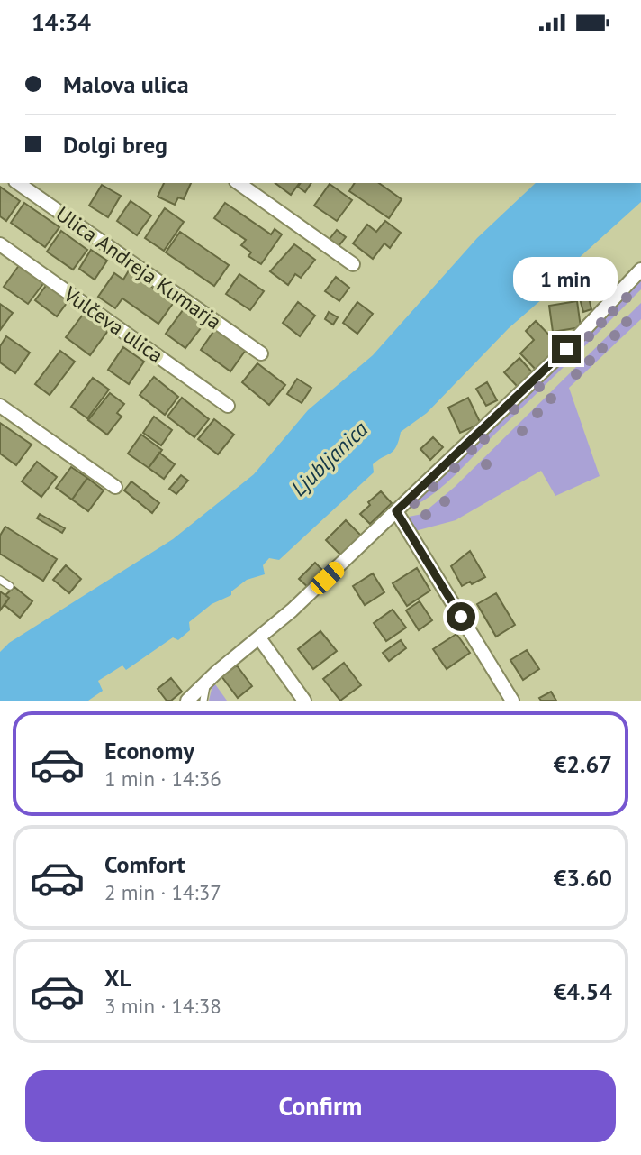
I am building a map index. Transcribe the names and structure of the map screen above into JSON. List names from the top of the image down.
{
  "streets": {
    "street": ["Ulica Andreja Kumarja", "Vulčeva ulica"]
  },
  "water": ["Ljubljanica"],
  "page": {
    "status": "14:34",
    "banner": ["Malova ulica", "Dolgi breg"],
    "bubble": "1 min",
    "list": [
      {
        "name": "Economy",
        "note": "1 min · 14:36",
        "value": "€2.67"
      },
      {
        "name": "Comfort",
        "note": "2 min · 14:37",
        "value": "€3.60"
      },
      {
        "name": "XL",
        "note": "3 min · 14:38",
        "value": "€4.54"
      }
    ],
    "buttons": "Confirm"
  }
}
